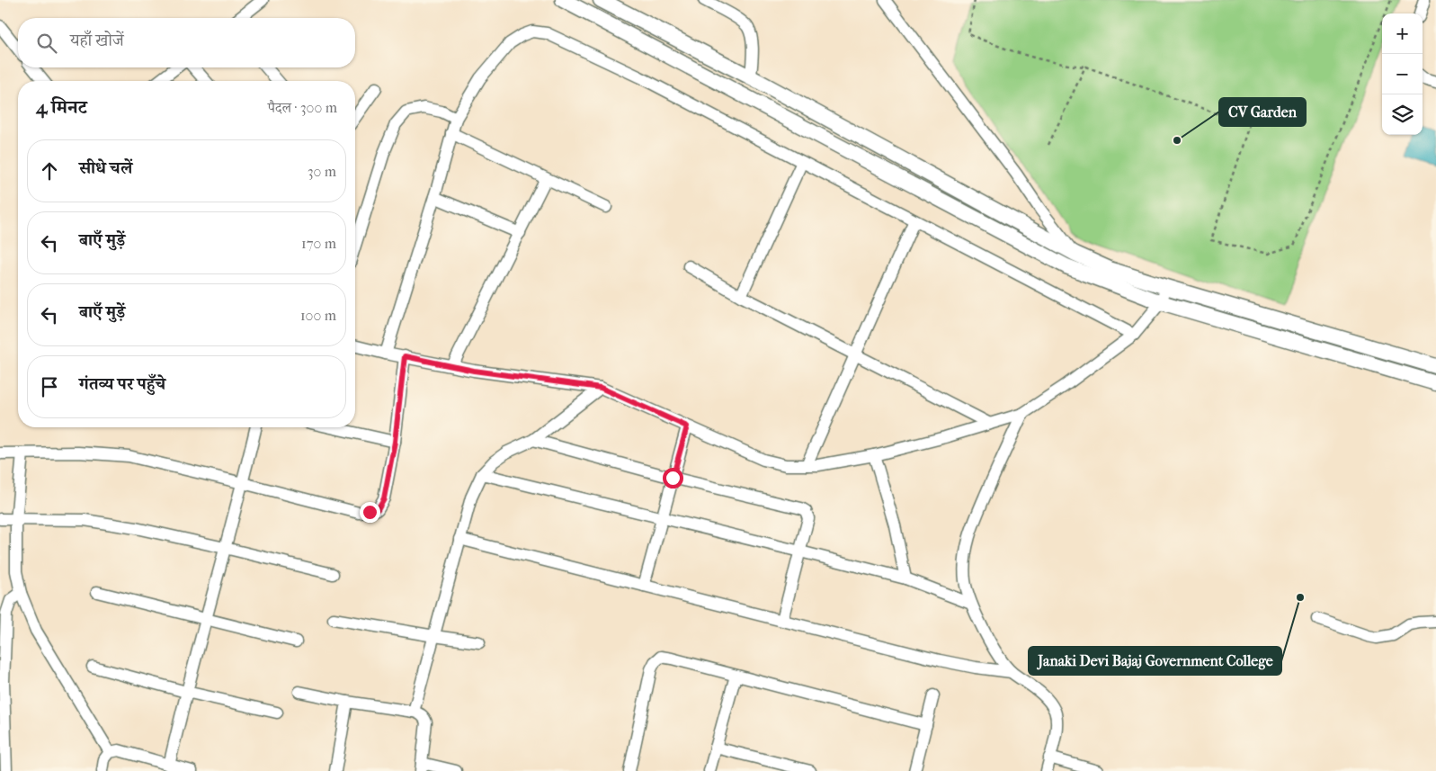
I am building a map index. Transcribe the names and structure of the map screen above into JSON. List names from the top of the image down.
{
  "places": ["CV Garden", "Janaki Devi Bajaj Government College"],
  "page": {
    "map_buttons": ["+", "−"],
    "search": "यहाँ खोजें",
    "heading": ["4 मिनट", "पैदल · 300 m"],
    "list": [
      ["सीधे चलें", "30 m"],
      ["बाएँ मुड़ें", "170 m"],
      ["बाएँ मुड़ें", "100 m"],
      "गंतव्य पर पहुँचे"
    ]
  }
}
